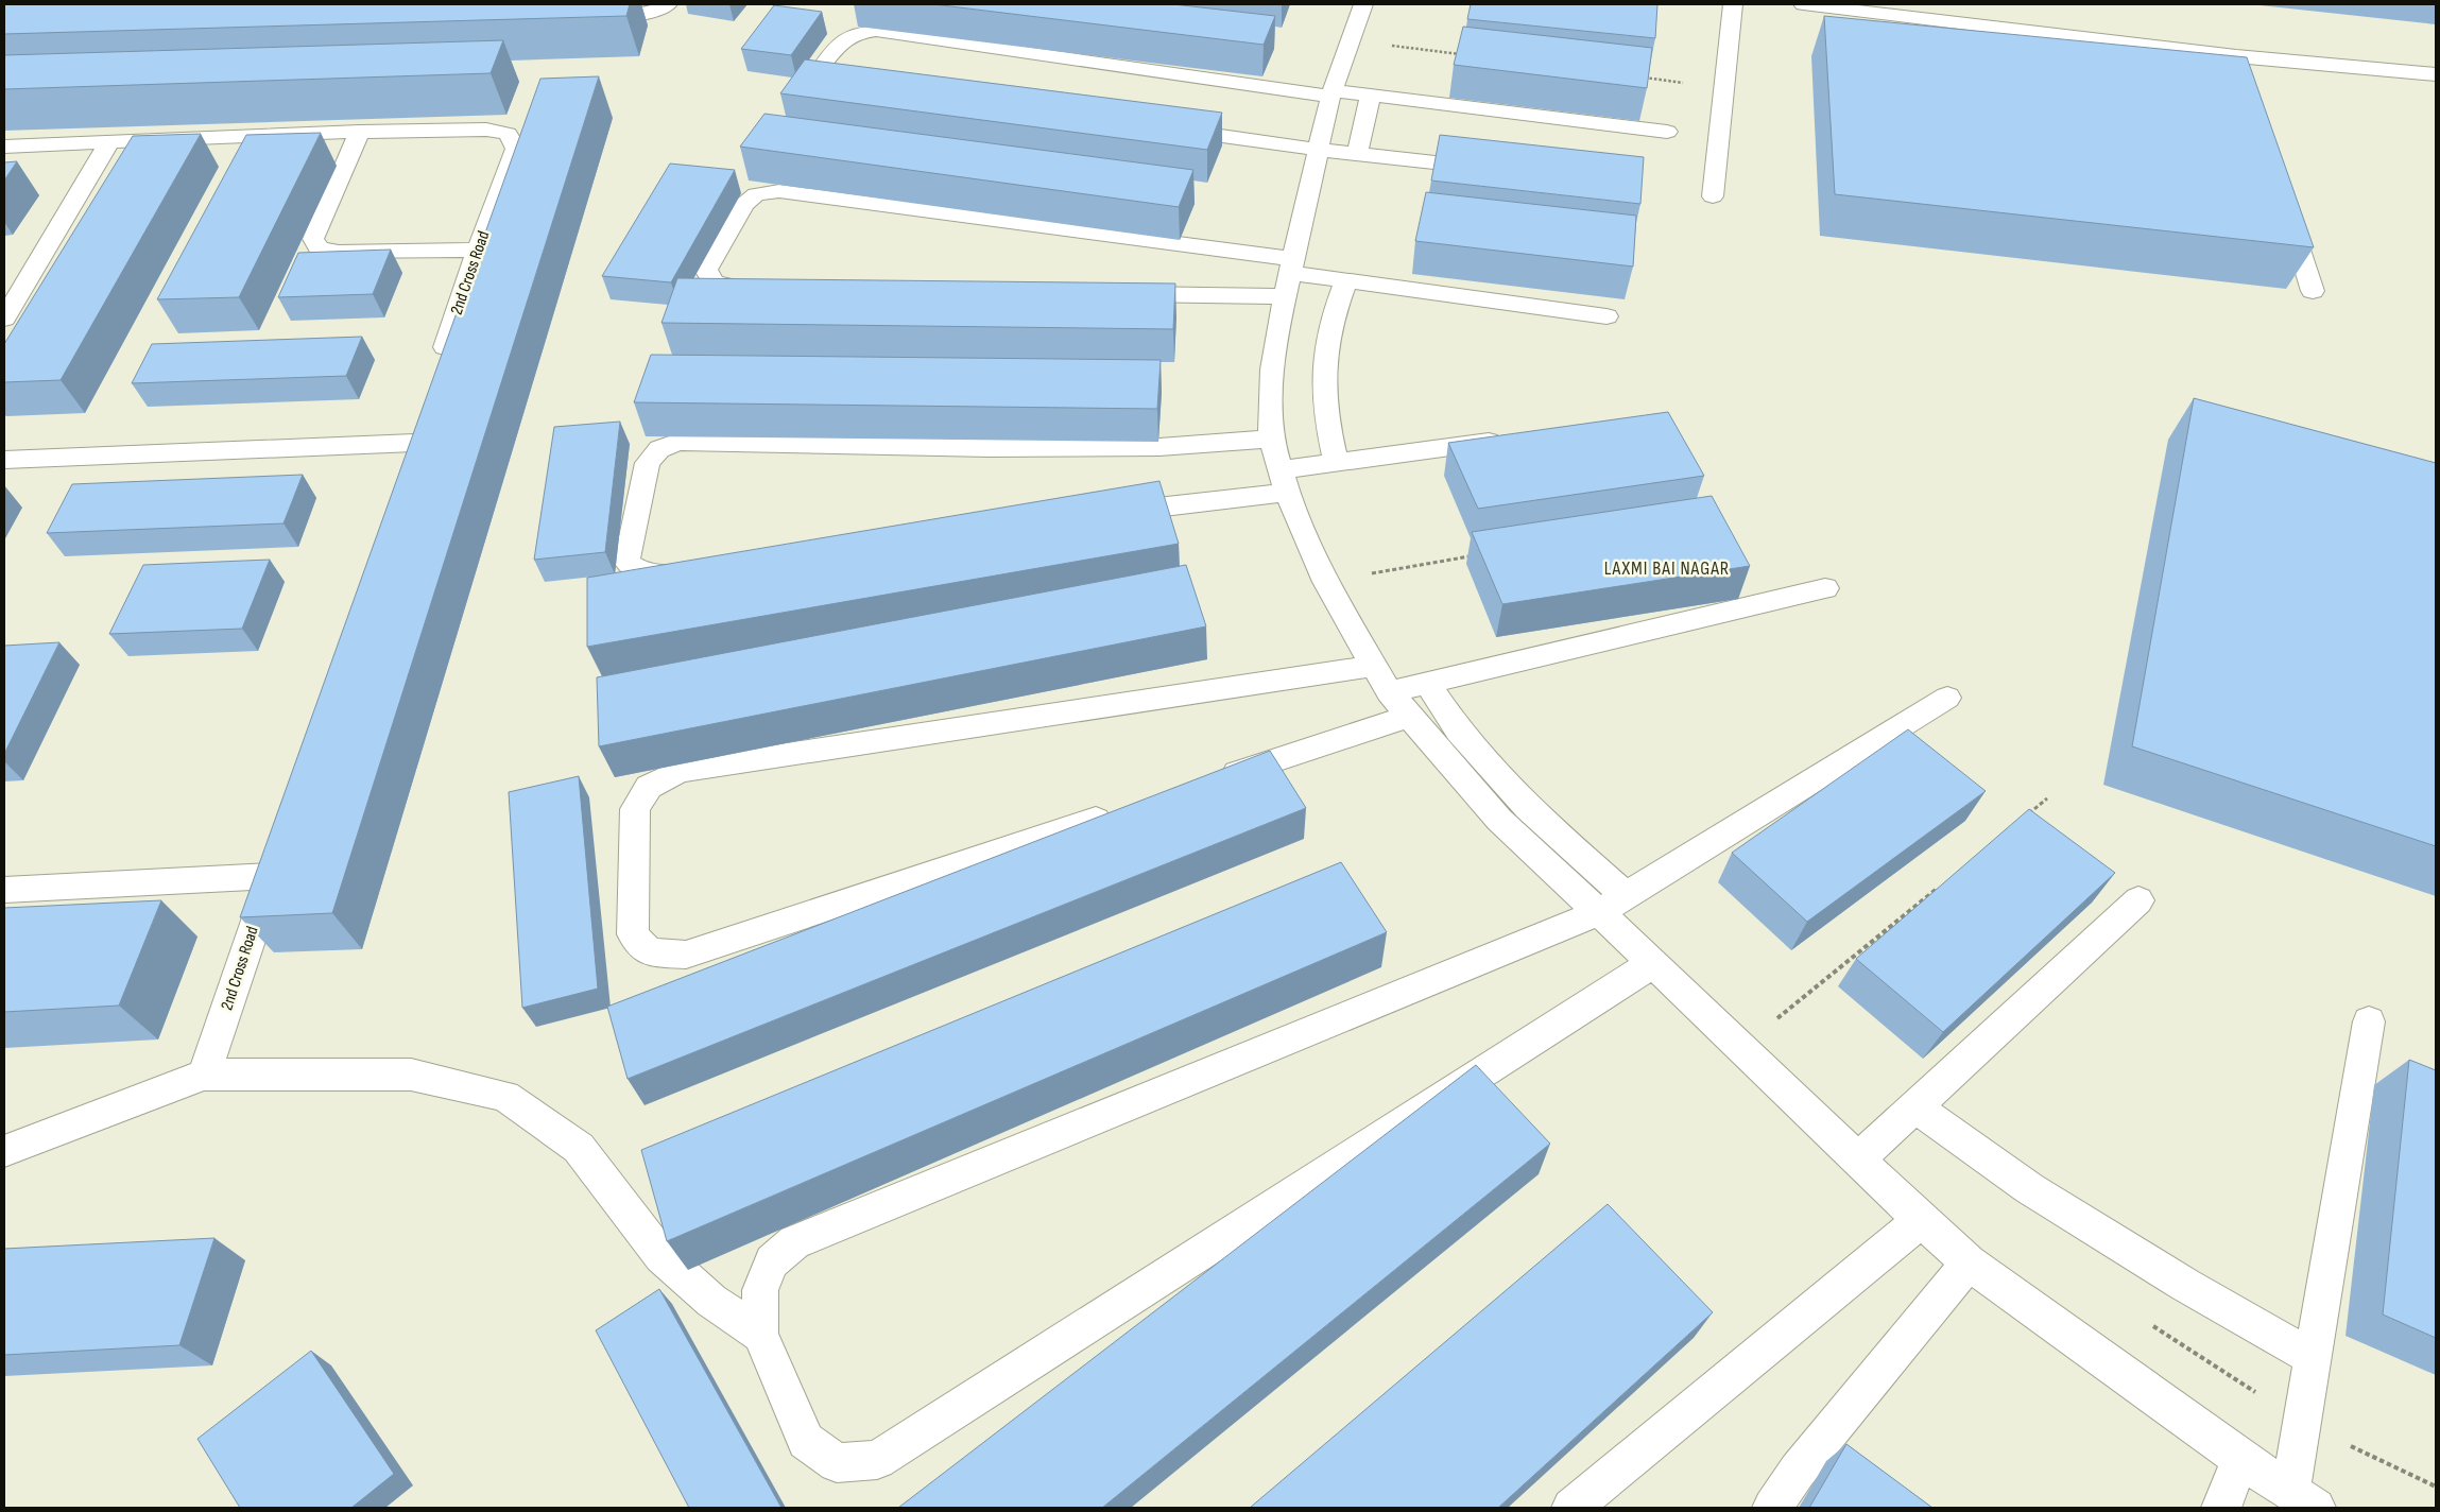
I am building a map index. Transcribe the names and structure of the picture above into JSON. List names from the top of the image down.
{
  "streets": {
    "street": ["2nd Cross Road"]
  },
  "districts": ["LAXMI BAI NAGAR"]
}
